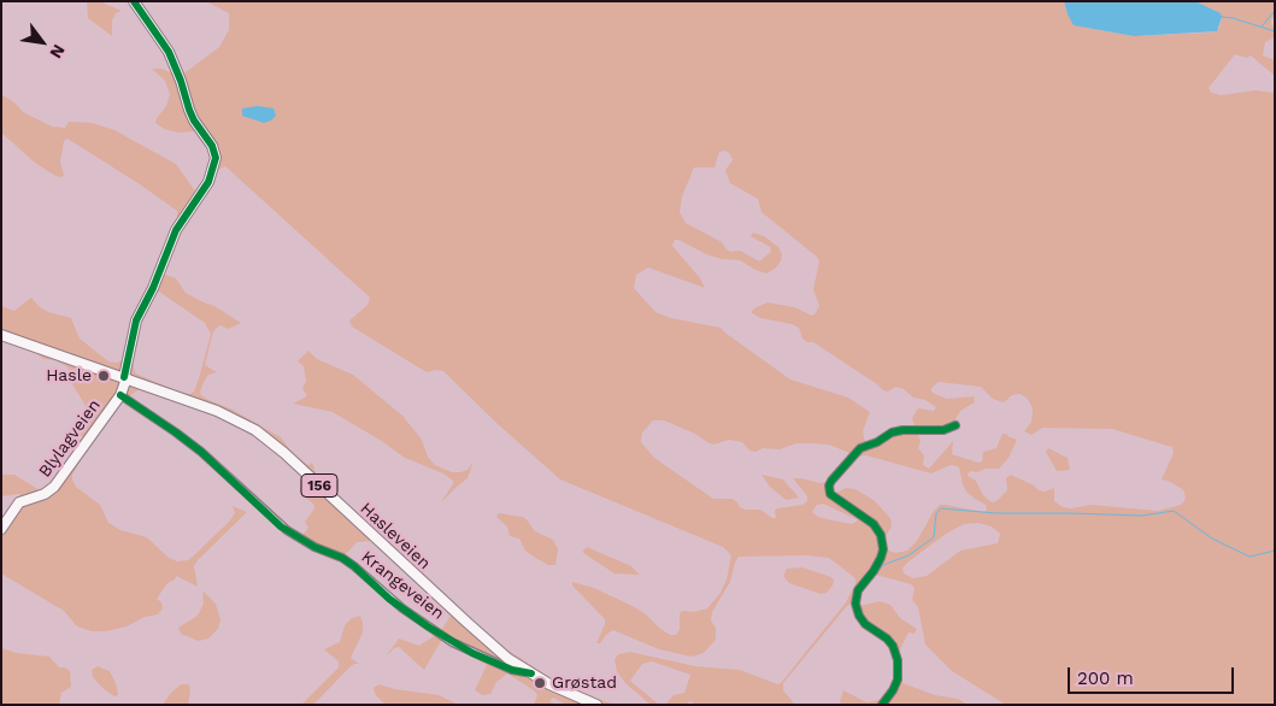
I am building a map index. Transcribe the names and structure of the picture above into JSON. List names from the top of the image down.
{
  "streets": {
    "main road": ["Blylagveien", "156", "Hasleveien"],
    "street": ["Krangeveien"]
  },
  "crossings": [
    ["Blylagveien", "Hasleveien"],
    ["Blylagveien", "Krangeveien"],
    ["Hasleveien", "Krangeveien"]
  ],
  "places": ["Hasle", "Grøstad"],
  "scale_bar": "200 m",
  "north": "bottom right"
}
